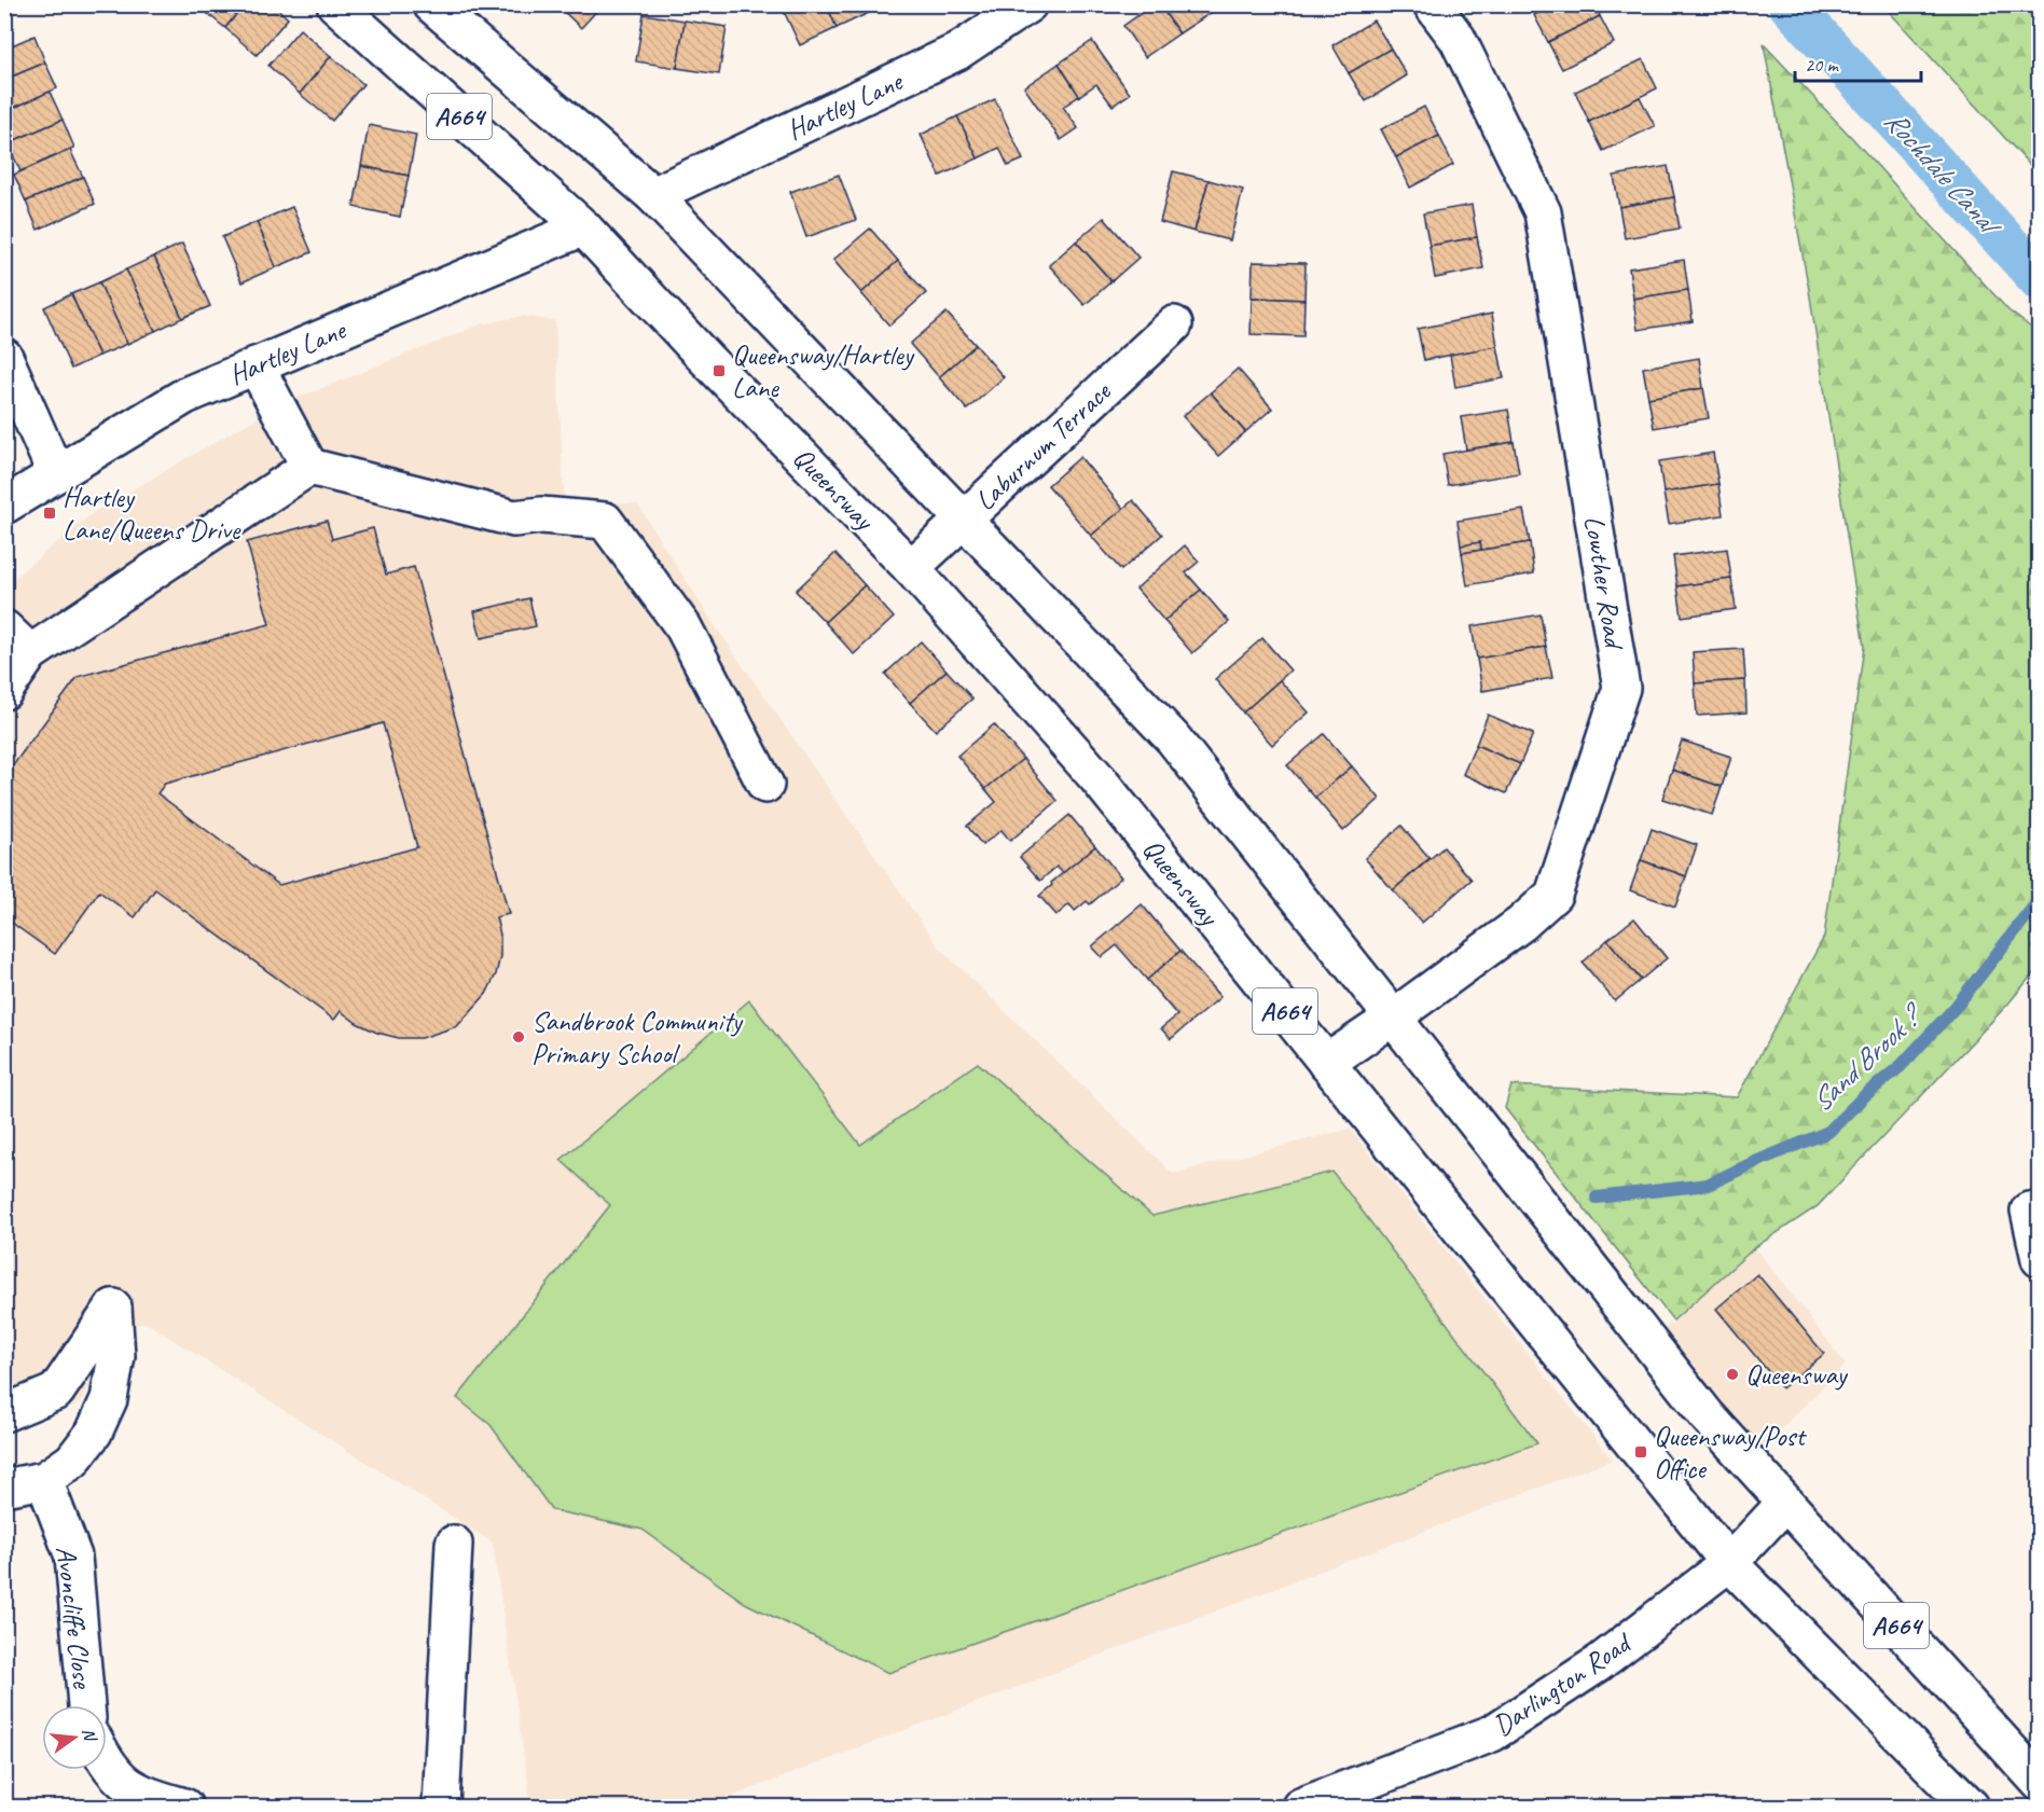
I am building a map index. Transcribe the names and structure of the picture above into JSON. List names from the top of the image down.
{
  "streets": {
    "main road": [
      "Hartley Lane",
      "A664",
      "Laburnum Terrace",
      "Queensway",
      "Lowther Road",
      "Avoncliffe Close",
      "Darlington Road"
    ]
  },
  "crossings": [
    ["Hartley Lane", "A664"],
    ["Hartley Lane", "Queensway"],
    ["A664", "Laburnum Terrace"],
    ["A664", "Lowther Road"],
    ["A664", "Darlington Road"],
    ["Laburnum Terrace", "Queensway"],
    ["Queensway", "Lowther Road"],
    ["Queensway", "Darlington Road"]
  ],
  "water": ["Rochdale Canal", "Sand Brook ?"],
  "places": {
    "transit": ["Queensway/Hartley Lane", "Hartley Lane/Queens Drive", "Queensway/Post Office"],
    "other": ["Sandbrook Community Primary School", "Queensway"]
  },
  "scale_bar": "20 m",
  "north": "right"
}
